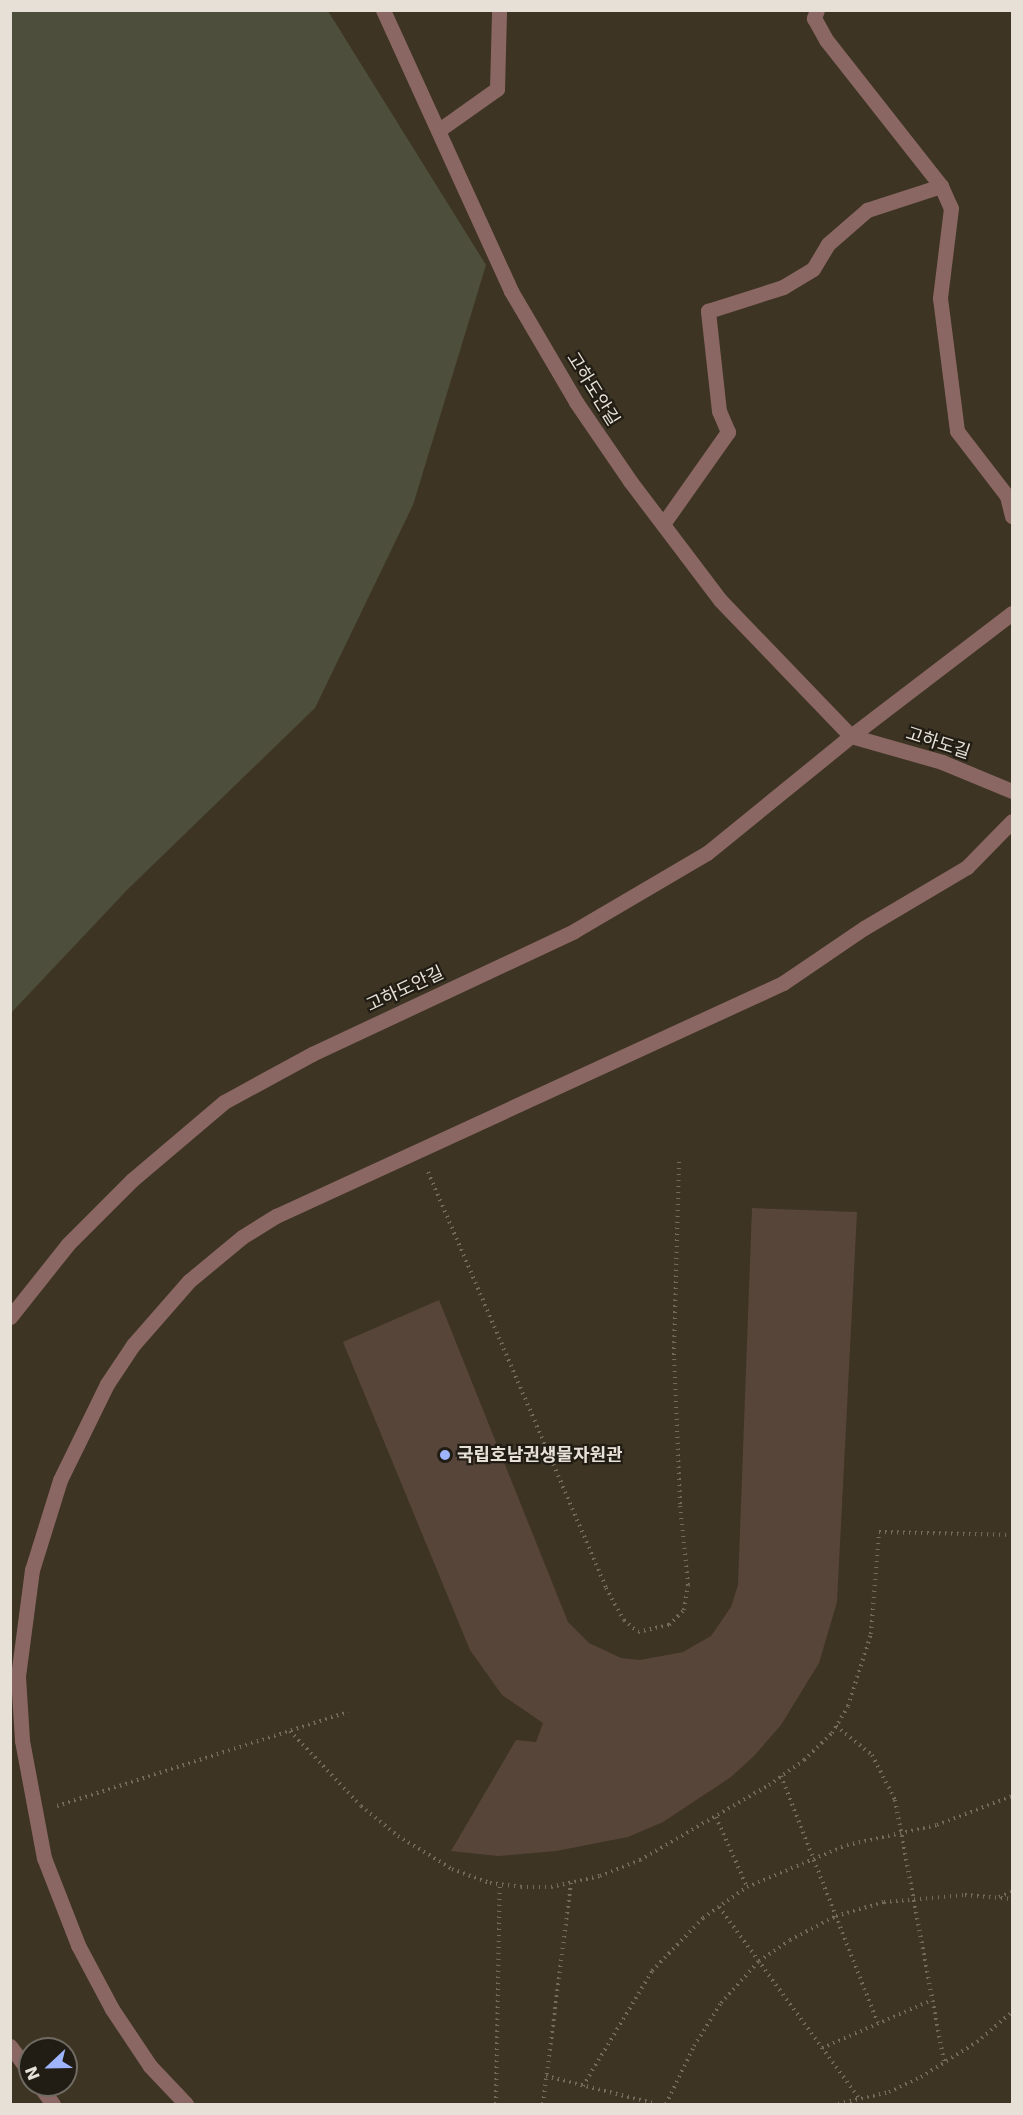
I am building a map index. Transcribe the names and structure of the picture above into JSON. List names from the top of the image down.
{
  "streets": {
    "street": ["고하도안길", "고하도길"]
  },
  "crossings": [
    ["고하도안길", "고하도길"]
  ],
  "places": ["국립호남권생물자원관"],
  "north": "left"
}
